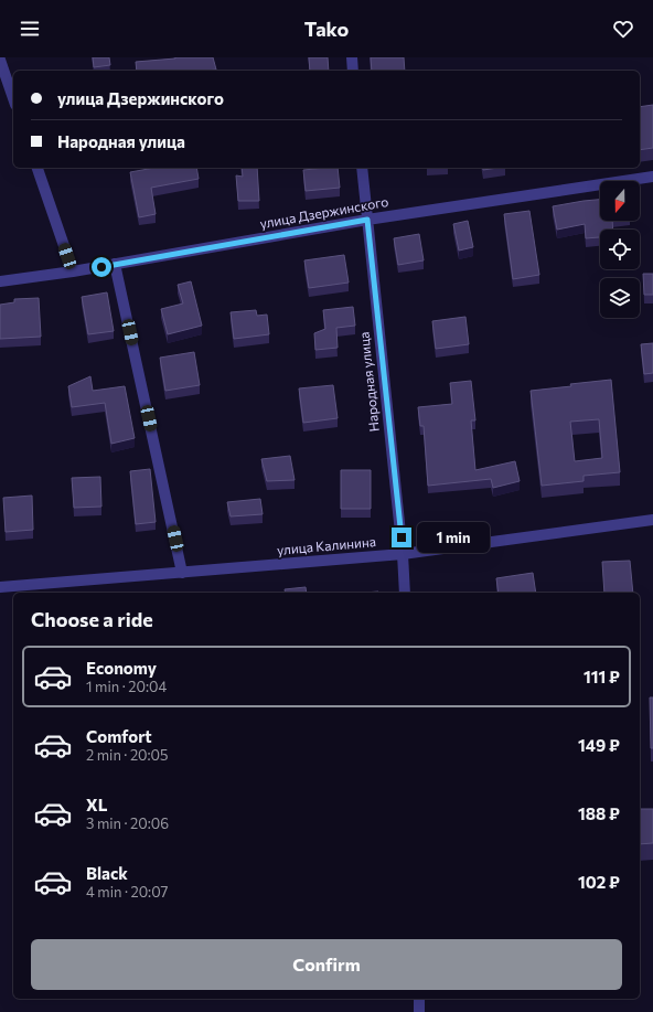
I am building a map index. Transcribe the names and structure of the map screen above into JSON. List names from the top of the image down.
{
  "streets": {
    "street": ["улица Дзержинского", "Народная улица", "улица Калинина"]
  },
  "crossings": [
    ["улица Дзержинского", "Народная улица"],
    ["Народная улица", "улица Калинина"]
  ],
  "north": "bottom",
  "page": {
    "header": "Tako",
    "banner": ["улица Дзержинского", "Народная улица"],
    "bubble": "1 min",
    "heading": "Choose a ride",
    "list": [
      {
        "name": "Economy",
        "note": "1 min · 20:04",
        "value": "111 ₽"
      },
      {
        "name": "Comfort",
        "note": "2 min · 20:05",
        "value": "149 ₽"
      },
      {
        "name": "XL",
        "note": "3 min · 20:06",
        "value": "188 ₽"
      },
      {
        "name": "Black",
        "note": "4 min · 20:07",
        "value": "102 ₽"
      }
    ],
    "buttons": "Confirm"
  }
}
